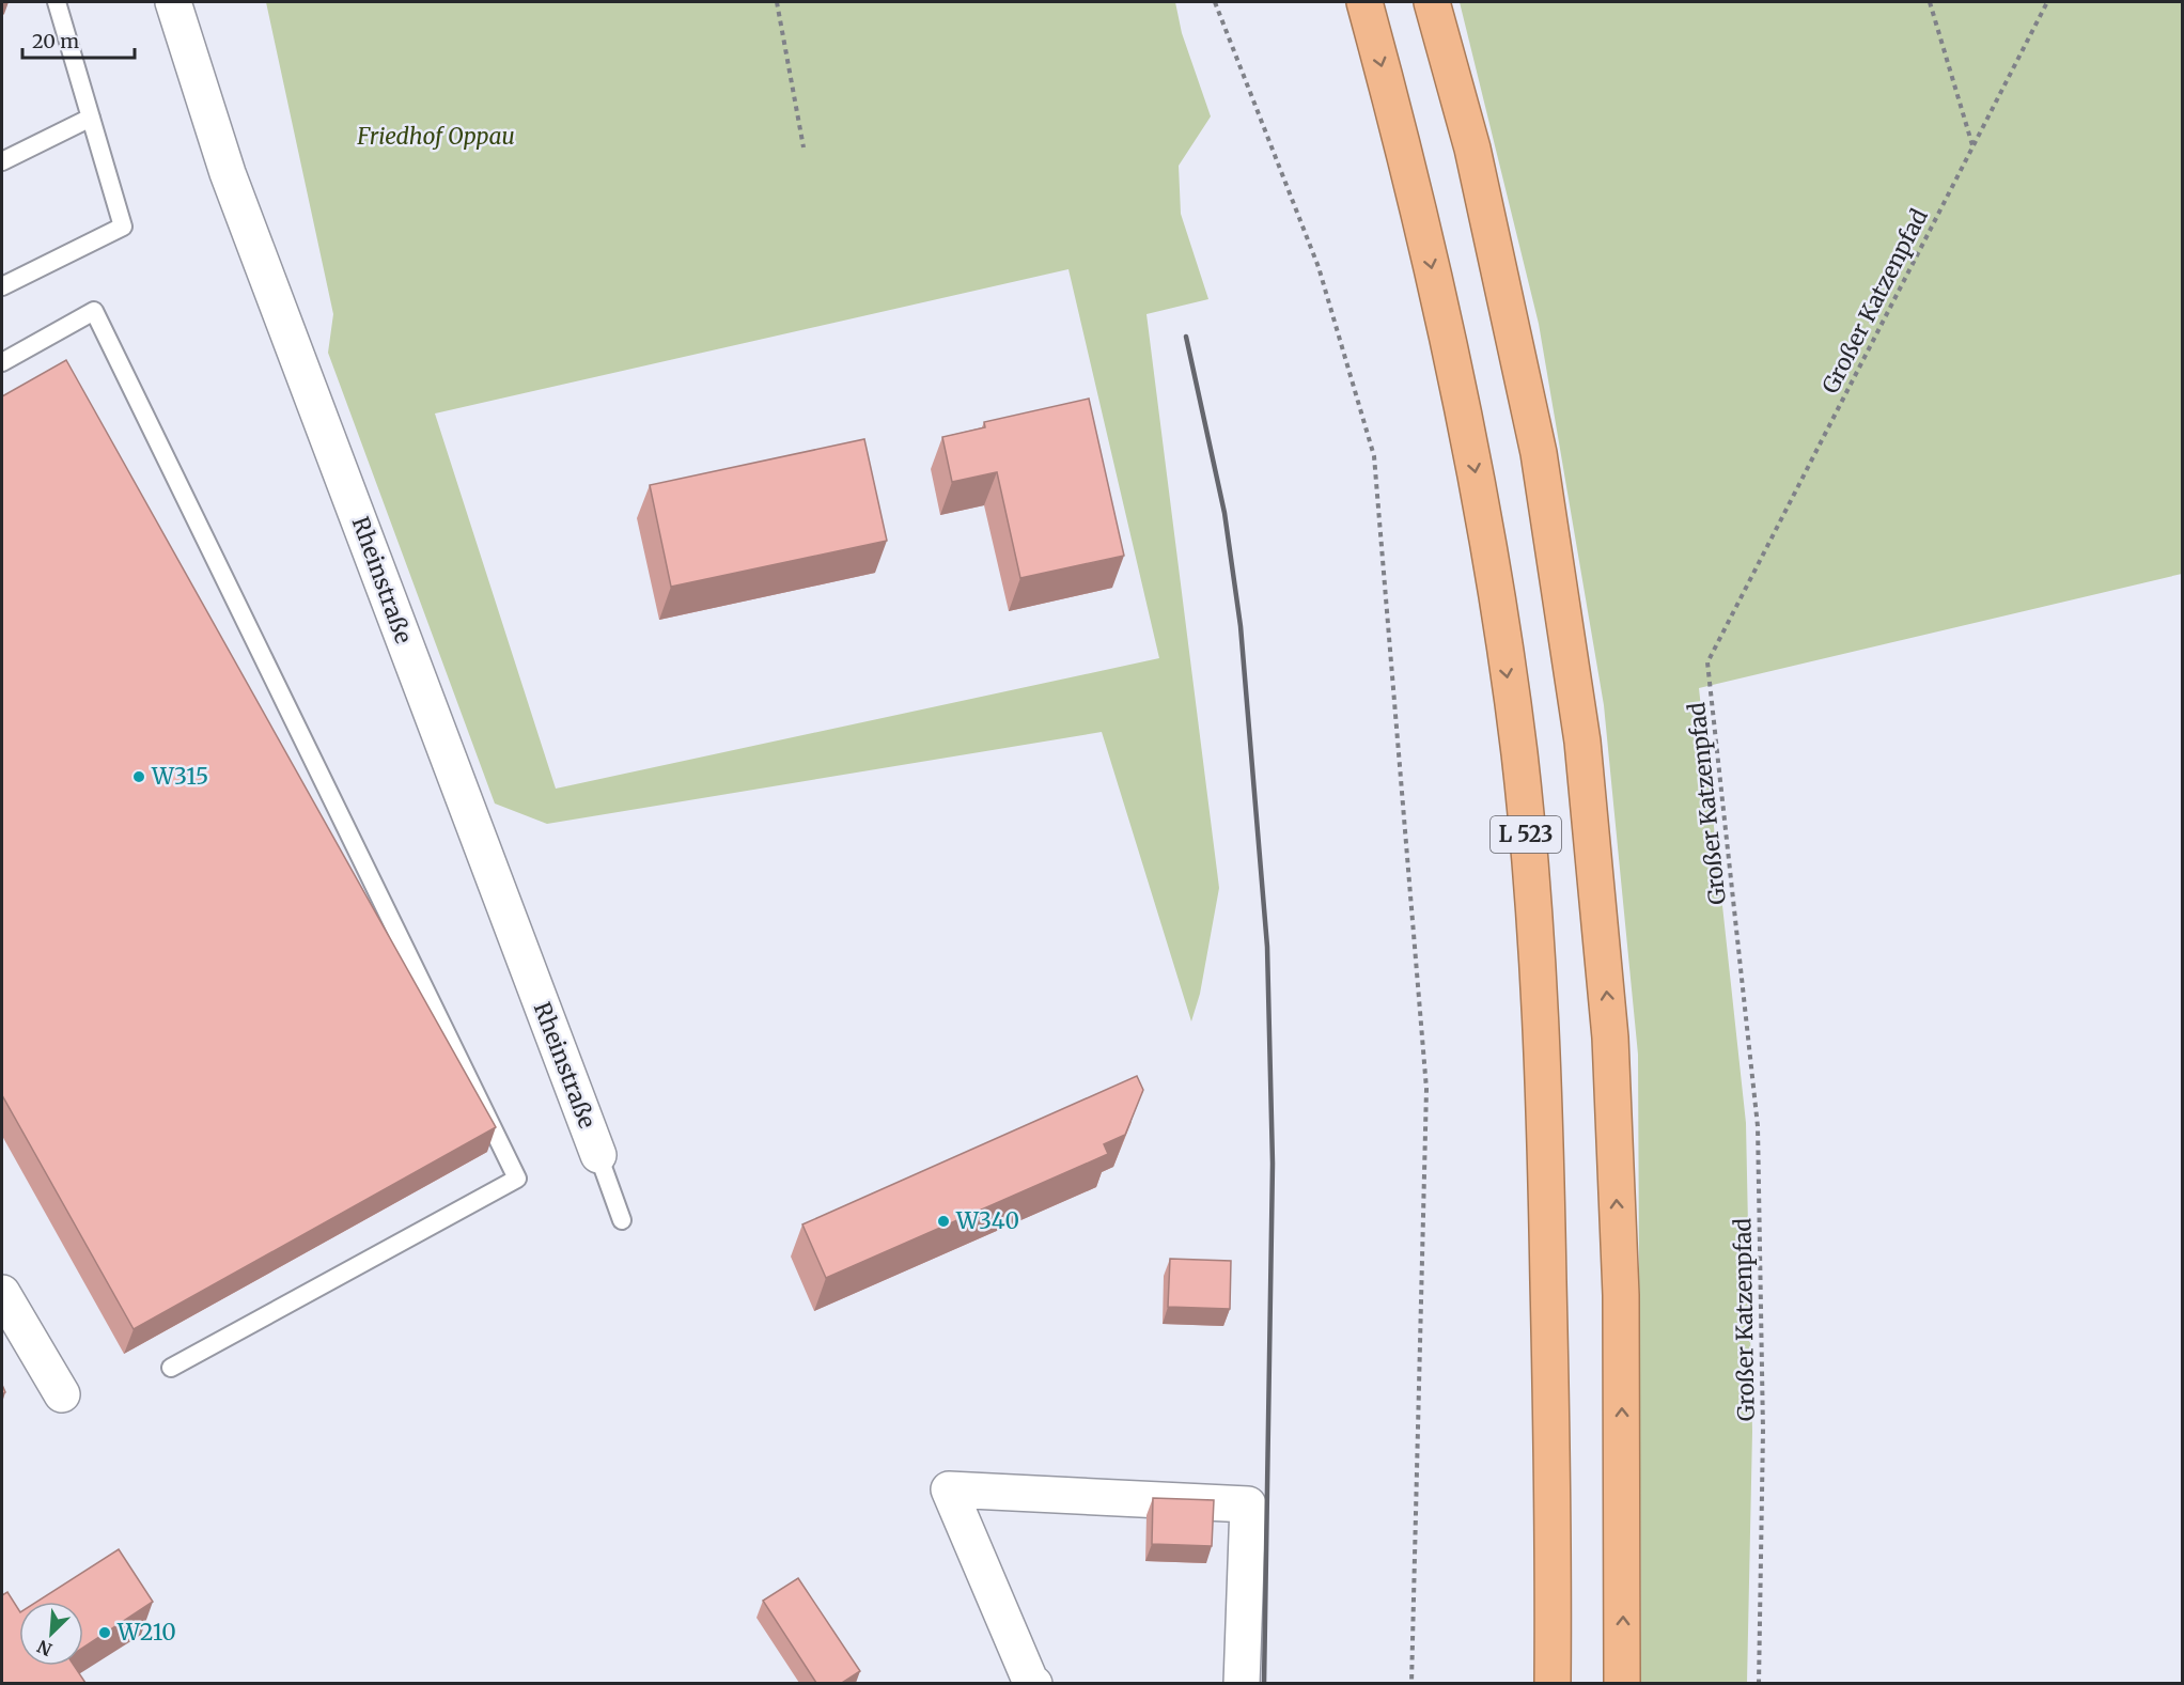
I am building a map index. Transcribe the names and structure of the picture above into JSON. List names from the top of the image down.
{
  "streets": {
    "highway": ["L 523"],
    "street": ["Rheinstraße"],
    "path": ["Großer Katzenpfad"]
  },
  "parks": ["Friedhof Oppau"],
  "places": ["W315", "W340", "W210"],
  "scale_bar": "20 m",
  "north": "bottom left"
}
